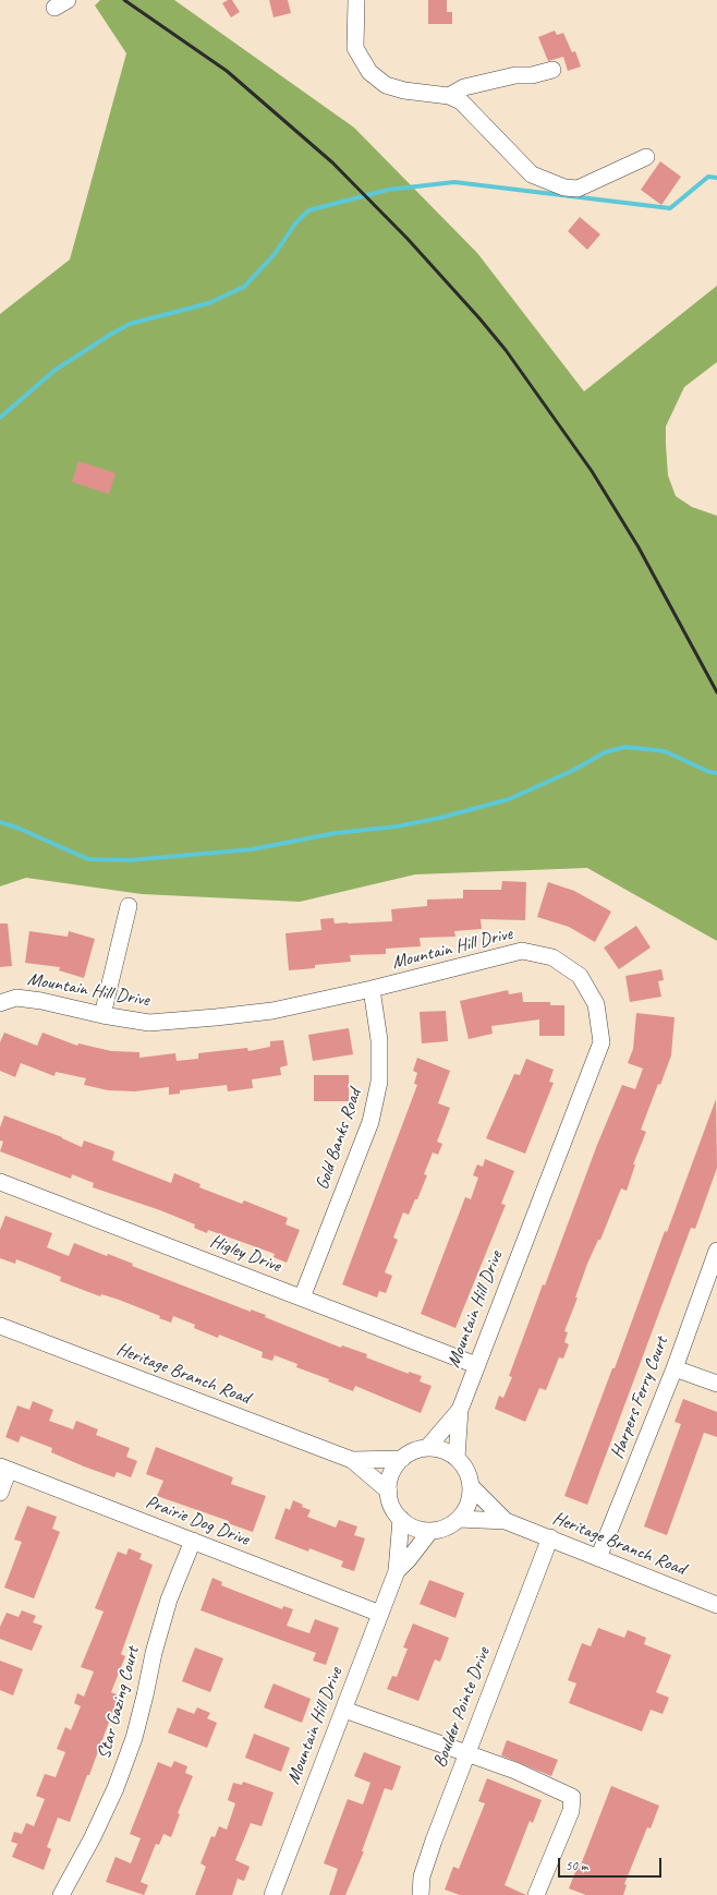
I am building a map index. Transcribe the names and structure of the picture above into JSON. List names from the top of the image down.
{
  "streets": {
    "street": [
      "Mountain Hill Drive",
      "Gold Banks Road",
      "Higley Drive",
      "Heritage Branch Road",
      "Harpers Ferry Court",
      "Prairie Dog Drive",
      "Star Gazing Court",
      "Boulder Pointe Drive"
    ]
  },
  "crossings": [
    ["Mountain Hill Drive", "Gold Banks Road"],
    ["Mountain Hill Drive", "Higley Drive"],
    ["Mountain Hill Drive", "Heritage Branch Road"],
    ["Mountain Hill Drive", "Prairie Dog Drive"],
    ["Gold Banks Road", "Higley Drive"],
    ["Heritage Branch Road", "Harpers Ferry Court"],
    ["Heritage Branch Road", "Boulder Pointe Drive"],
    ["Prairie Dog Drive", "Star Gazing Court"]
  ],
  "scale_bar": "50 m"
}
